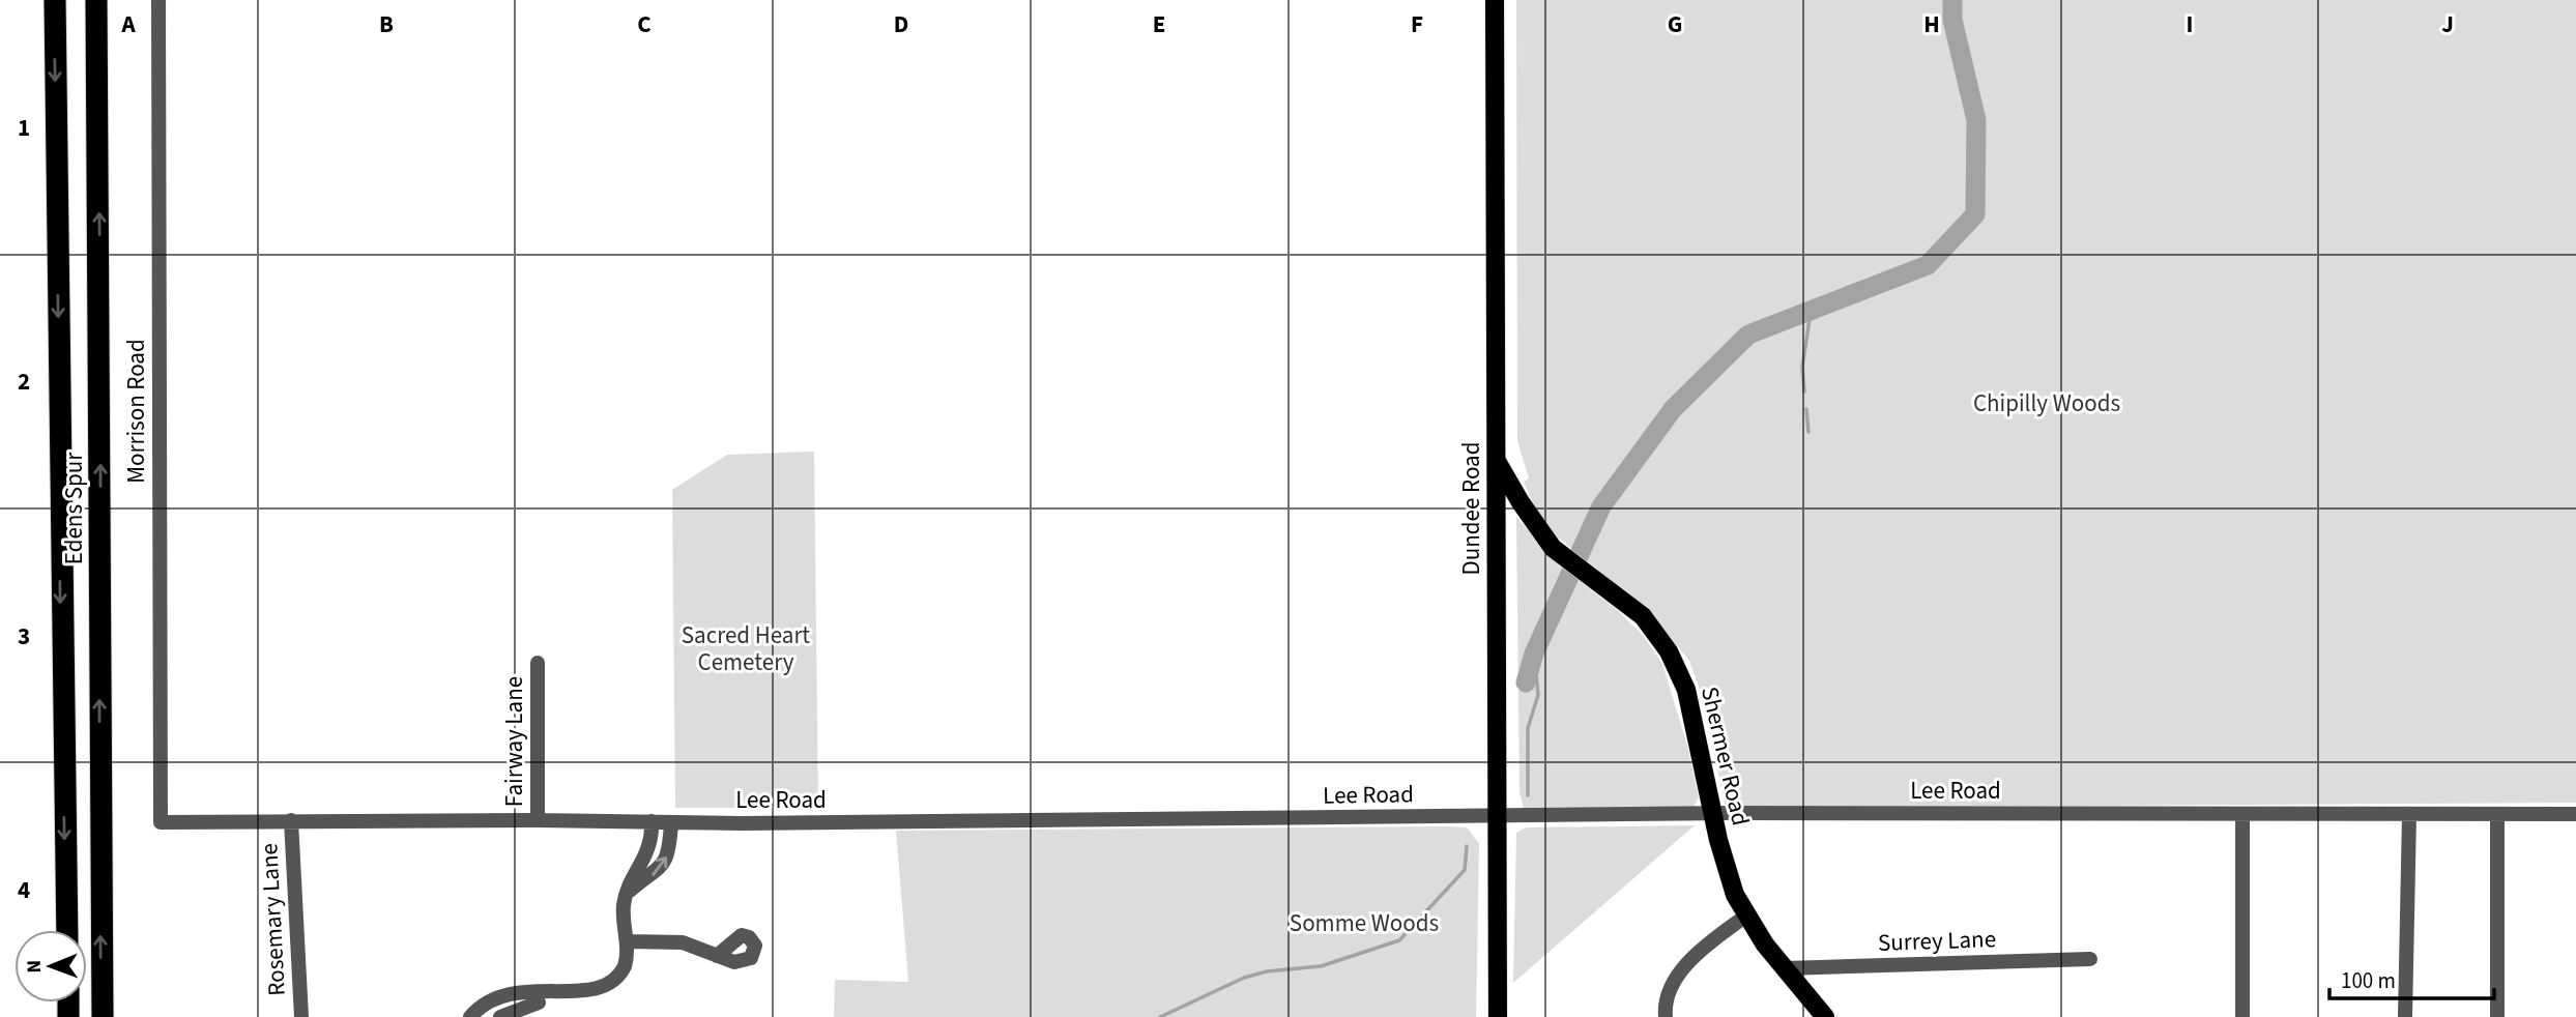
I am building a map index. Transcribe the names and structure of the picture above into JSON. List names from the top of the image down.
{
  "streets": {
    "highway": ["Edens Spur"],
    "main road": ["Dundee Road", "Shermer Road"],
    "street": [
      "Morrison Road",
      "Fairway Lane",
      "Lee Road",
      "Rosemary Lane",
      "Surrey Lane"
    ]
  },
  "crossings": [
    ["Morrison Road", "Lee Road"],
    ["Dundee Road", "Shermer Road"],
    ["Dundee Road", "Lee Road"],
    ["Fairway Lane", "Lee Road"],
    ["Shermer Road", "Lee Road"],
    ["Shermer Road", "Surrey Lane"],
    ["Lee Road", "Rosemary Lane"]
  ],
  "parks": ["Chipilly Woods", "Sacred Heart Cemetery", "Somme Woods"],
  "scale_bar": "100 m",
  "north": "left",
  "grid": {
    "columns": [
      "A",
      "B",
      "C",
      "D",
      "E",
      "F",
      "G",
      "H",
      "I",
      "J"
    ],
    "rows": [
      "1",
      "2",
      "3",
      "4"
    ]
  }
}
